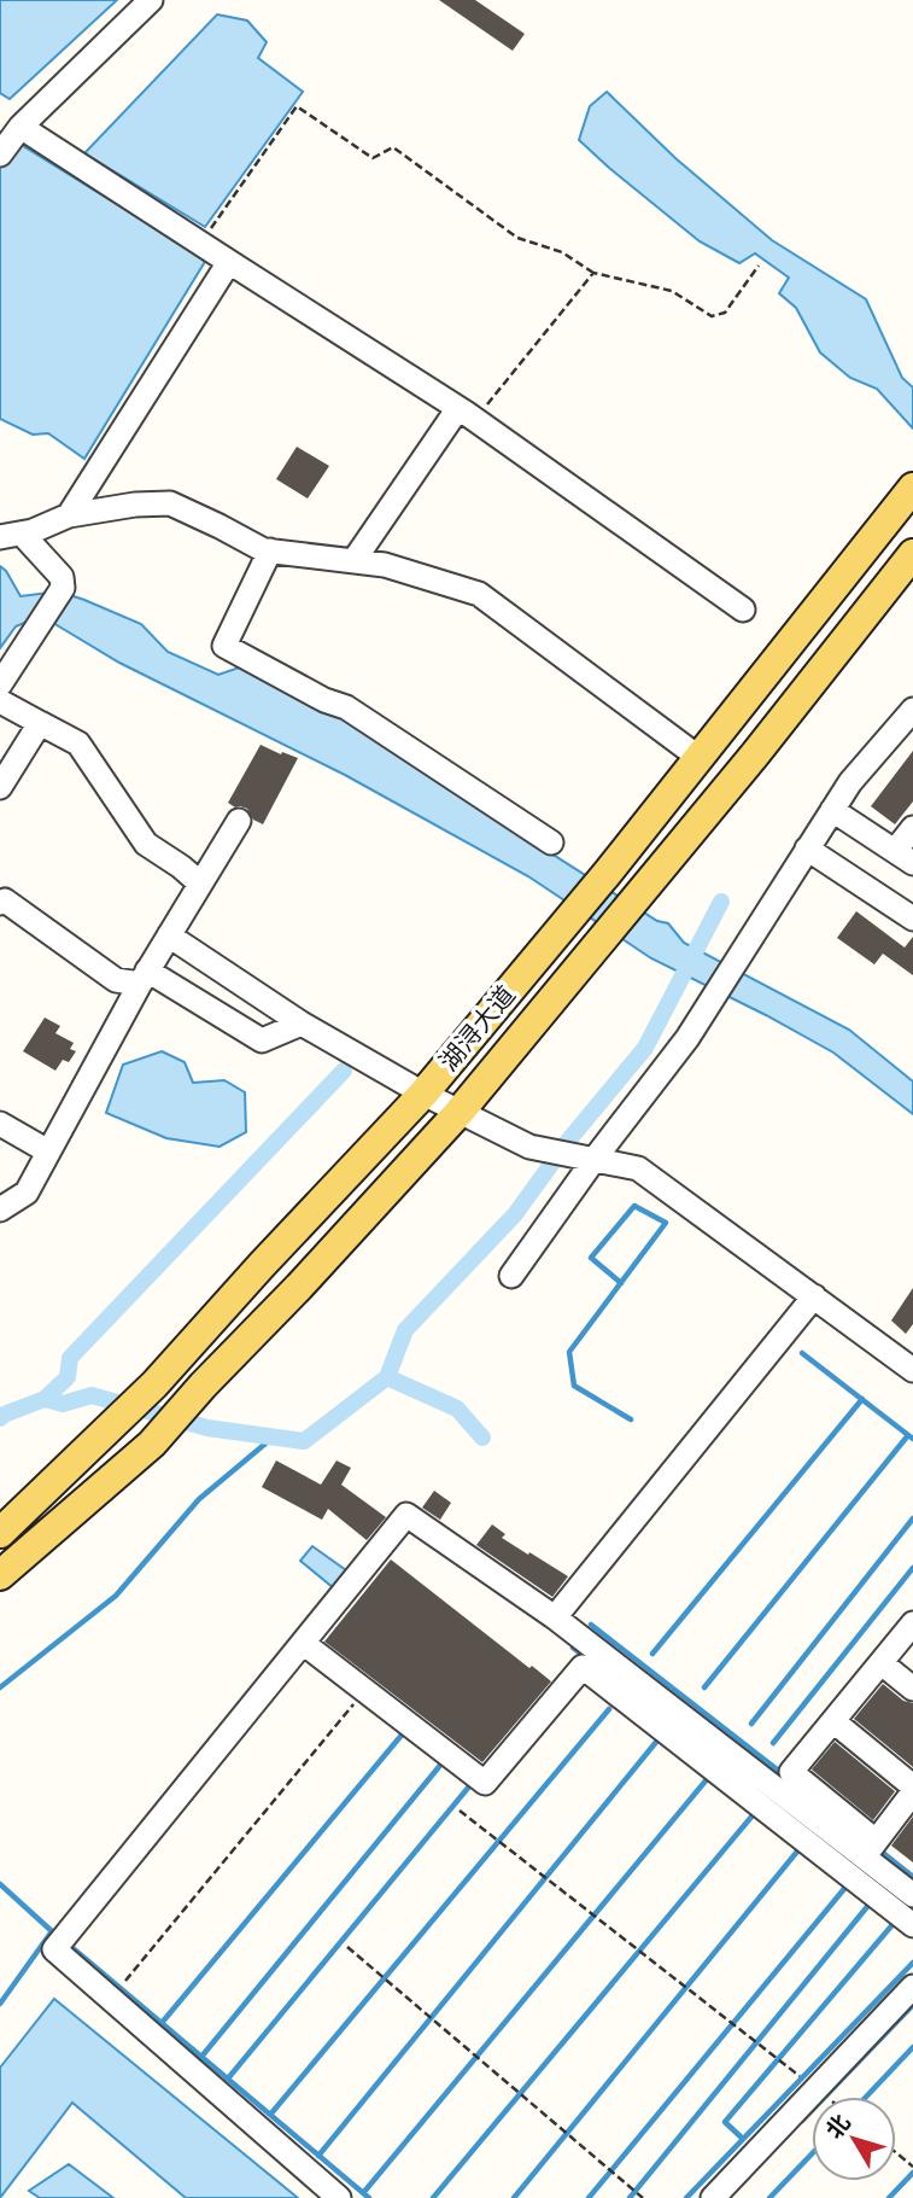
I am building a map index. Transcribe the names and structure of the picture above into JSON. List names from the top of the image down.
{
  "streets": {
    "main road": ["湖浔大道"]
  },
  "north": "top left"
}
